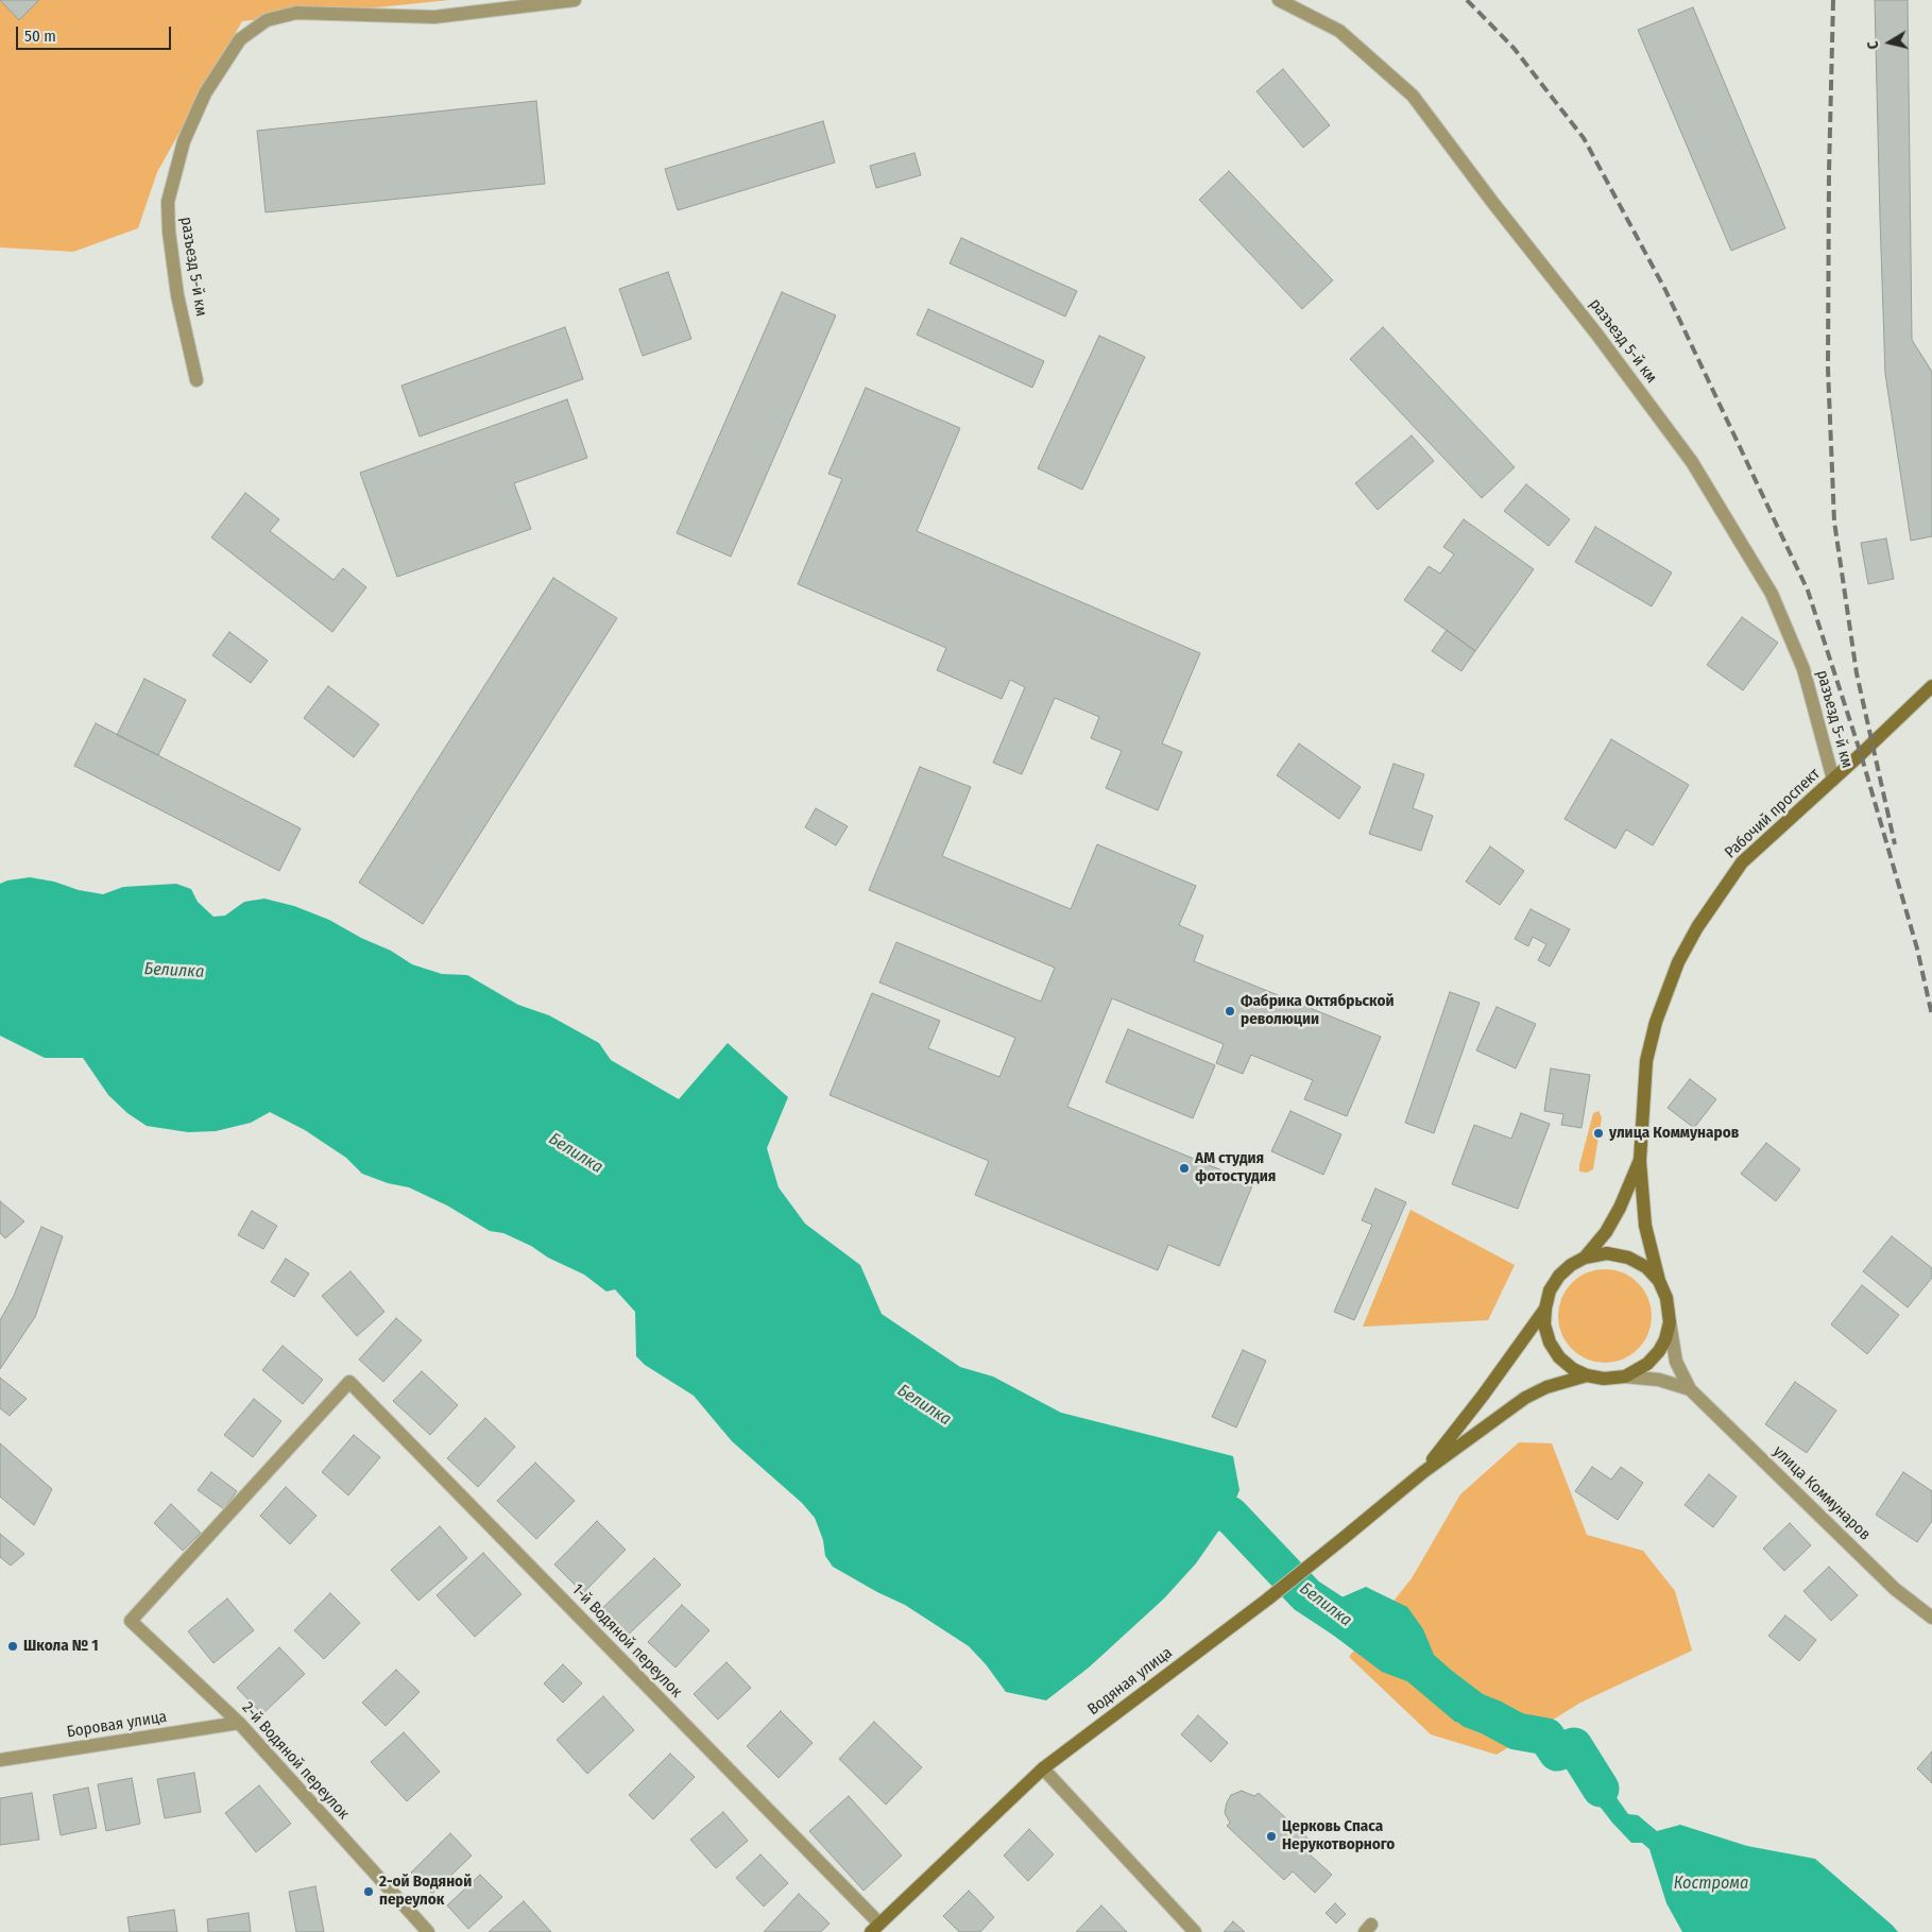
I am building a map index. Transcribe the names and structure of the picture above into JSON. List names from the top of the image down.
{
  "streets": {
    "street": [
      "разъезд 5-й км",
      "Рабочий проспект",
      "улица Коммунаров",
      "1-й Водяной переулок",
      "Водяная улица",
      "Боровая улица",
      "2-й Водяной переулок"
    ]
  },
  "crossings": [
    ["разъезд 5-й км", "Рабочий проспект"],
    ["1-й Водяной переулок", "Водяная улица"],
    ["1-й Водяной переулок", "2-й Водяной переулок"],
    ["Боровая улица", "2-й Водяной переулок"]
  ],
  "water": ["Белилка", "Кострома"],
  "places": [
    "Фабрика Октябрьской революции",
    "улица Коммунаров",
    "АМ студия фотостудия",
    "Школа № 1",
    "Церковь Спаса Нерукотворного",
    "2-ой Водяной переулок"
  ],
  "scale_bar": "50 m",
  "north": "left"
}
